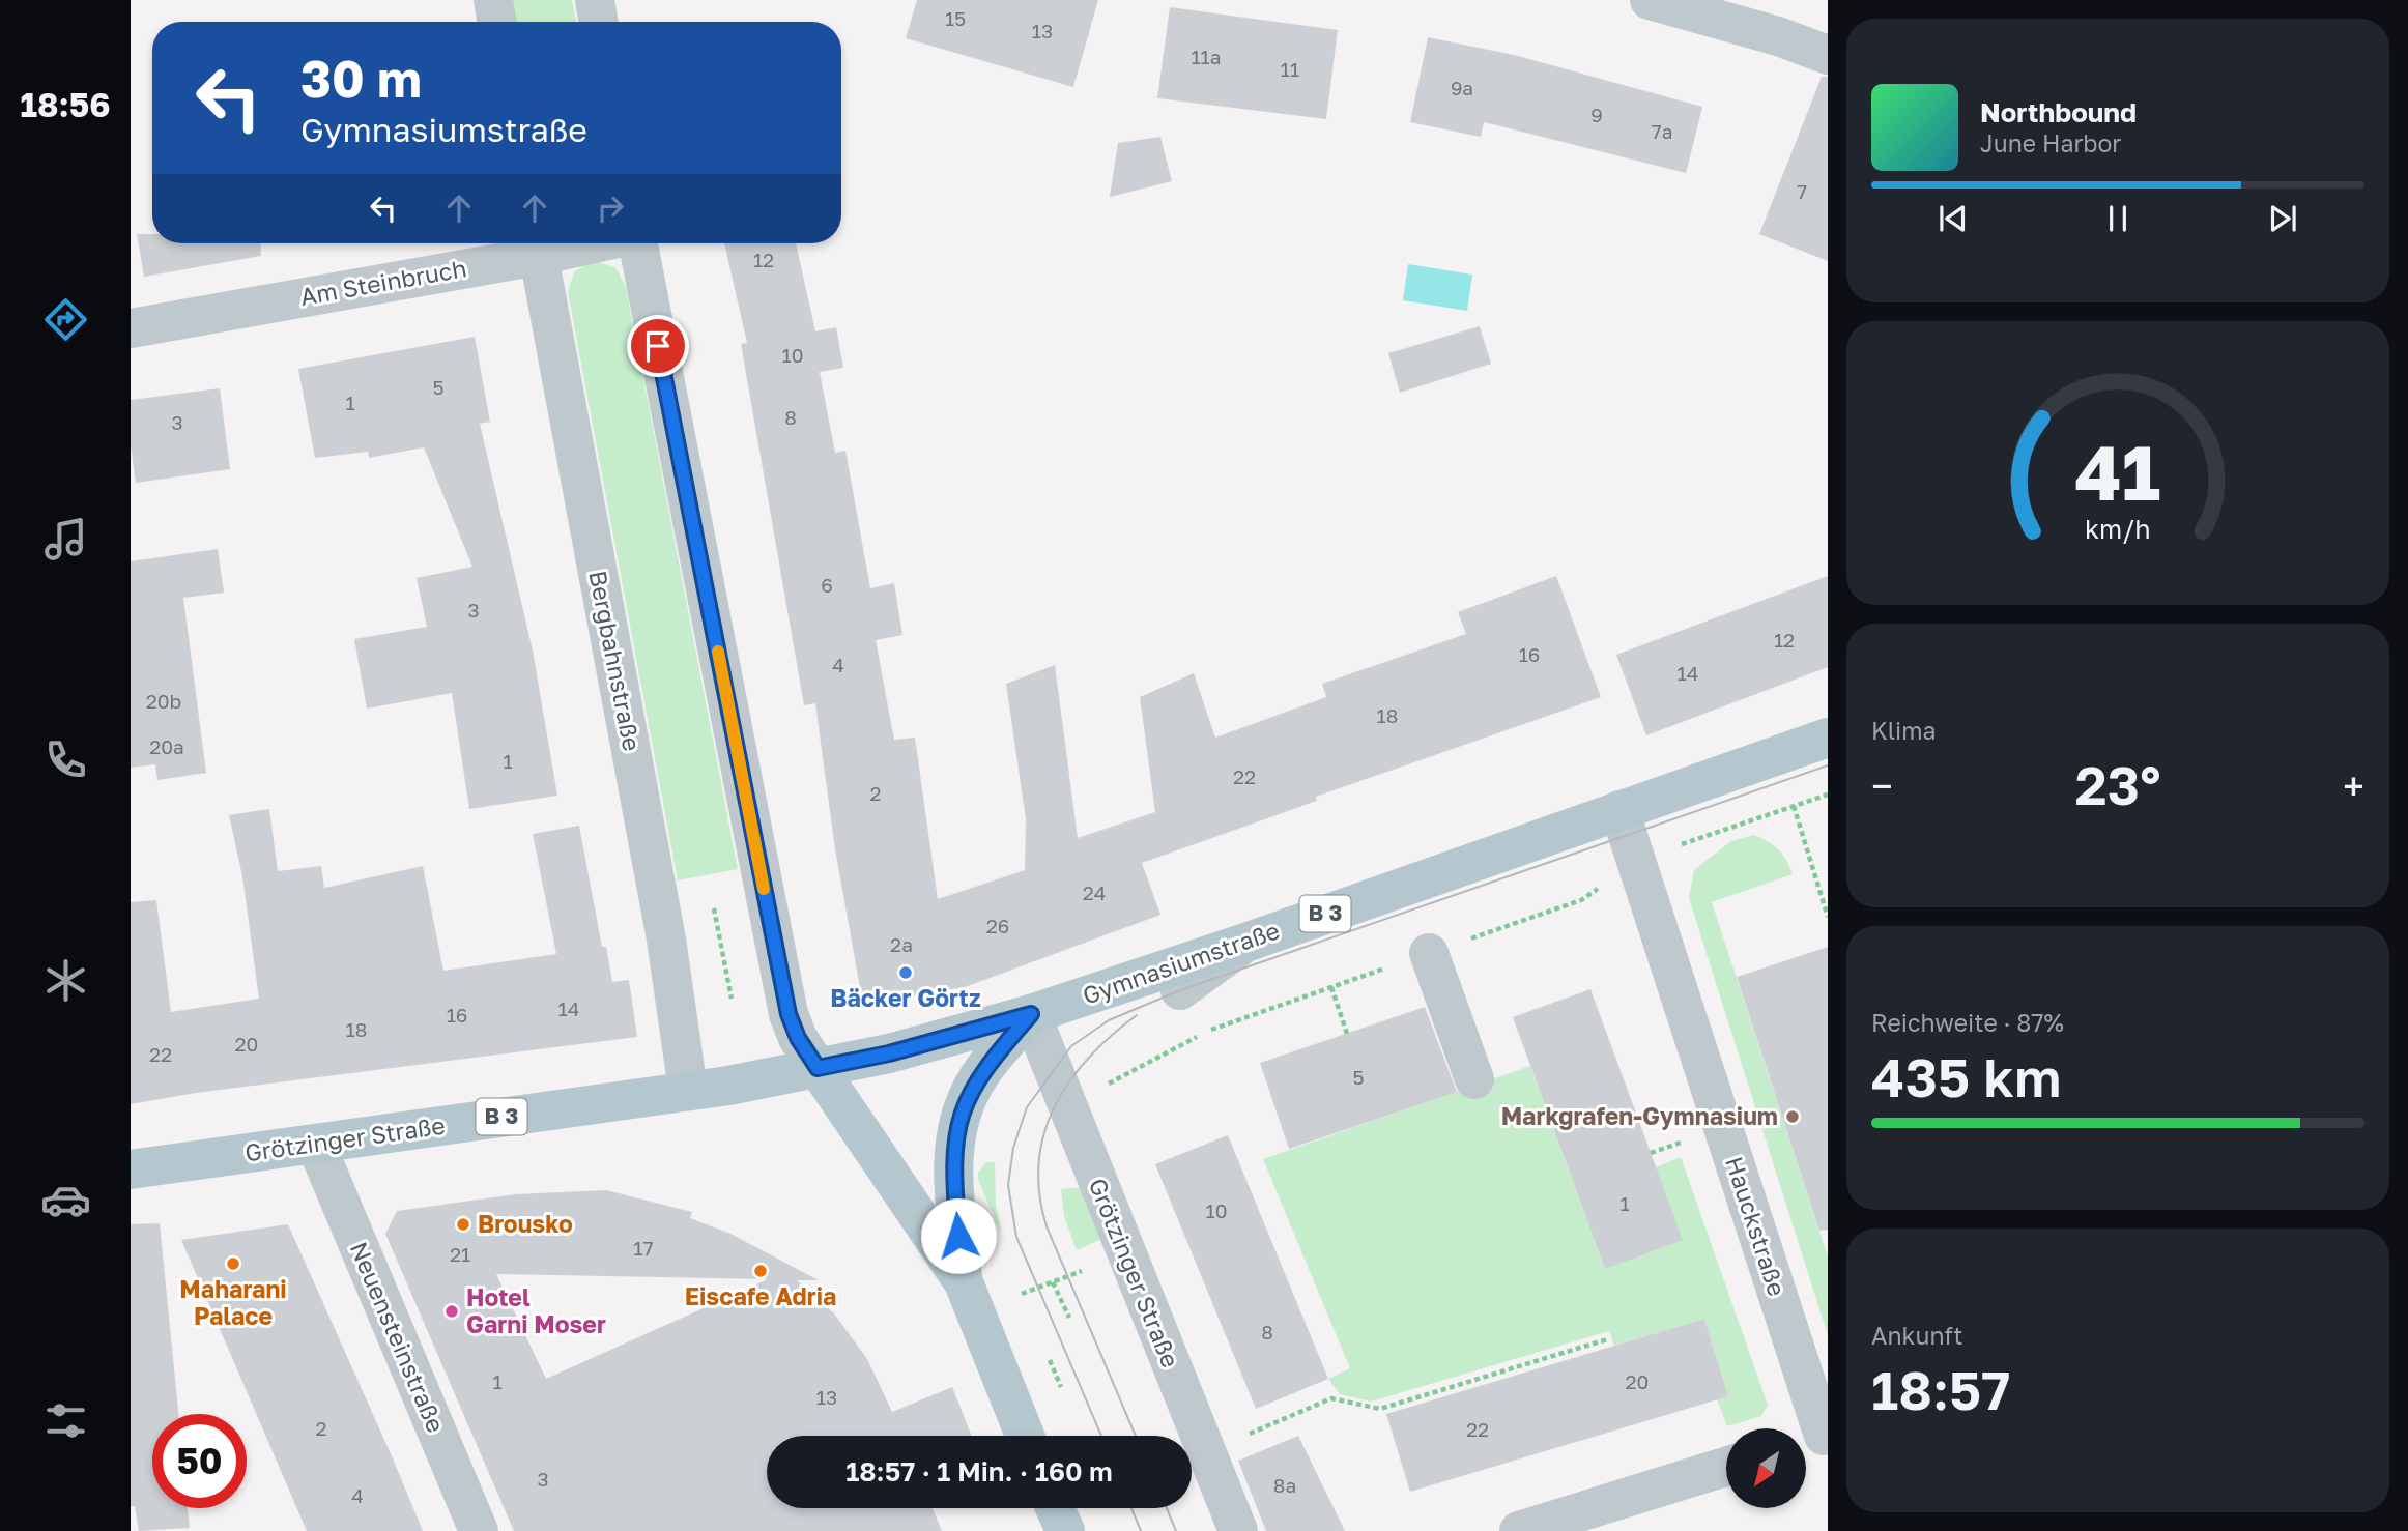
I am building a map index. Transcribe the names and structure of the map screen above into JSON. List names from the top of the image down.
{
  "streets": {
    "main road": ["B 3", "Gymnasiumstraße", "Grötzinger Straße"],
    "street": [
      "Am Steinbruch",
      "Bergbahnstraße",
      "Hauckstraße",
      "Neuensteinstraße"
    ]
  },
  "crossings": [
    ["Am Steinbruch", "Bergbahnstraße"],
    ["Bergbahnstraße", "Gymnasiumstraße"],
    ["Bergbahnstraße", "Grötzinger Straße"],
    ["Gymnasiumstraße", "Grötzinger Straße"],
    ["Gymnasiumstraße", "Hauckstraße"],
    ["Grötzinger Straße", "Neuensteinstraße"]
  ],
  "places": [
    "Bäcker Görtz",
    "Markgrafen-Gymnasium",
    "Brousko",
    "Maharani Palace",
    "Eiscafe Adria",
    "Hotel Garni Moser"
  ],
  "house_numbers": [
    "15",
    "13",
    "11a",
    "11",
    "9a",
    "9",
    "7a",
    "7",
    "12",
    "10",
    "5",
    "1",
    "8",
    "3",
    "6",
    "3",
    "12",
    "16",
    "4",
    "14",
    "20b",
    "18",
    "20a",
    "1",
    "22",
    "2",
    "24",
    "26",
    "2a",
    "14",
    "16",
    "18",
    "20",
    "22",
    "5",
    "1",
    "10",
    "17",
    "21",
    "8",
    "1",
    "20",
    "13",
    "2",
    "22",
    "3",
    "8a",
    "4"
  ],
  "north": "bottom left",
  "page": {
    "tabs": "18:56",
    "turn": ["30 m", "Gymnasiumstraße"],
    "song": ["Northbound", "June Harbor"],
    "tile": [
      "Klima",
      ["Reichweite · 87%", "435 km"],
      ["Ankunft", "18:57"]
    ],
    "heat": ["−", "23°", "+"],
    "limit": "50",
    "trip": "18:57 · 1 Min. · 160 m",
    "gauge": ["41", "km/h"]
  }
}
